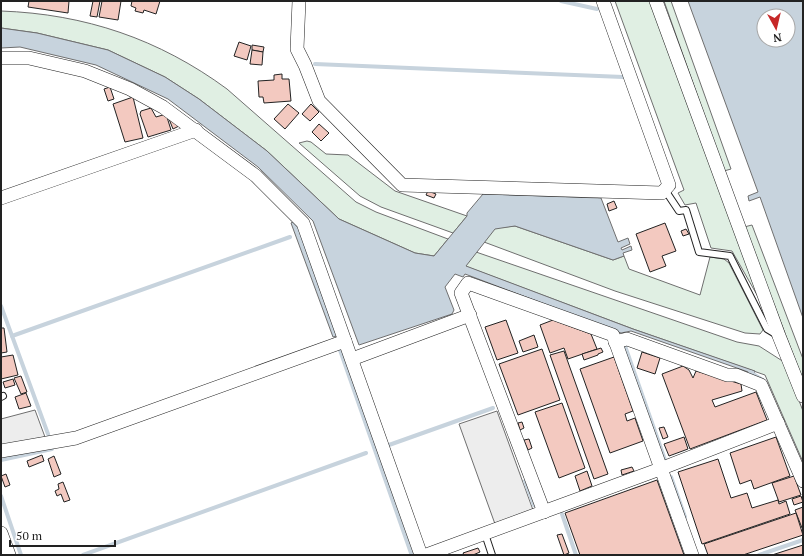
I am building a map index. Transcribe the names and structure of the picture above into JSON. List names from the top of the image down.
{
  "scale_bar": "50 m",
  "north": "bottom"
}
